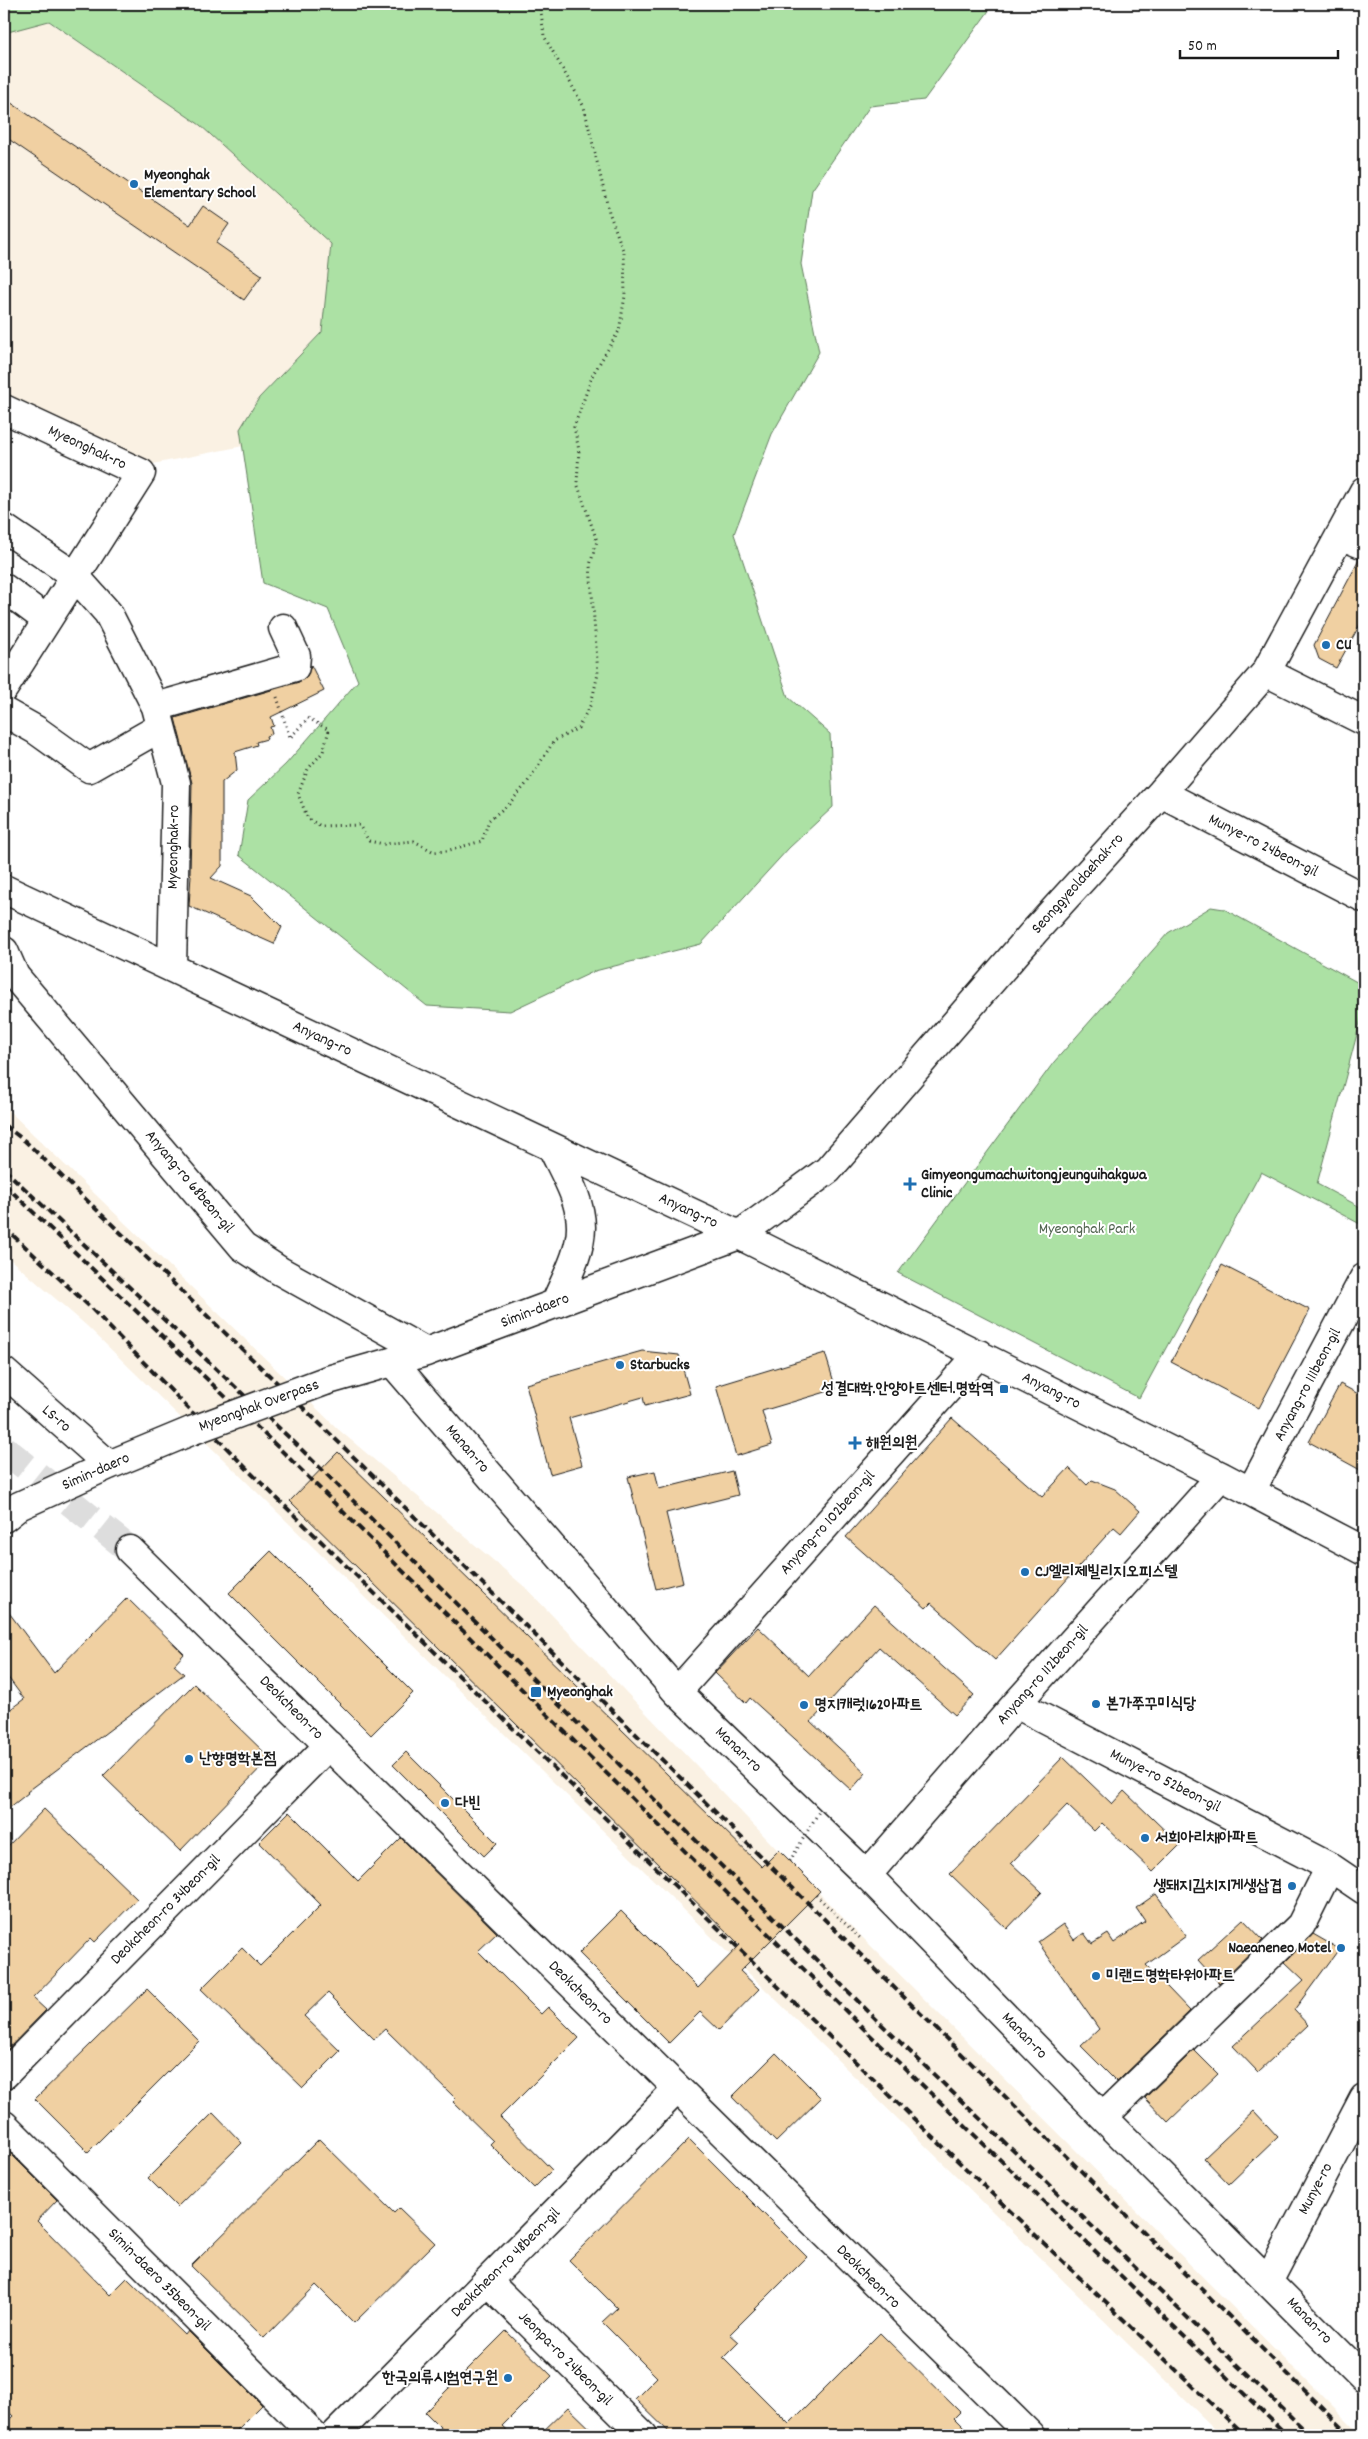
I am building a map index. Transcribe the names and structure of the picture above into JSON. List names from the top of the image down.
{
  "streets": {
    "street": [
      "Myeonghak-ro",
      "Munye-ro 24beon-gil",
      "Seonggyeoldaehak-ro",
      "Anyang-ro",
      "Anyang-ro 68beon-gil",
      "Simin-daero",
      "Anyang-ro 111beon-gil",
      "Myeonghak Overpass",
      "LS-ro",
      "Manan-ro",
      "Anyang-ro 102beon-gil",
      "Anyang-ro 112beon-gil",
      "Deokcheon-ro",
      "Munye-ro 52beon-gil",
      "Deokcheon-ro 34beon-gil",
      "Munye-ro",
      "Deokcheon-ro 48beon-gil",
      "Simin-daero 35beon-gil",
      "Jeonpa-ro 24beon-gil"
    ]
  },
  "crossings": [
    ["Myeonghak-ro", "Anyang-ro"],
    ["Munye-ro 24beon-gil", "Seonggyeoldaehak-ro"],
    ["Seonggyeoldaehak-ro", "Anyang-ro"],
    ["Seonggyeoldaehak-ro", "Simin-daero"],
    ["Anyang-ro", "Simin-daero"],
    ["Anyang-ro", "Anyang-ro 111beon-gil"],
    ["Anyang-ro", "Anyang-ro 102beon-gil"],
    ["Anyang-ro", "Anyang-ro 112beon-gil"],
    ["Anyang-ro 68beon-gil", "Simin-daero"],
    ["Simin-daero", "Myeonghak Overpass"],
    ["Simin-daero", "LS-ro"],
    ["Simin-daero", "Manan-ro"],
    ["Manan-ro", "Anyang-ro 102beon-gil"],
    ["Manan-ro", "Anyang-ro 112beon-gil"],
    ["Manan-ro", "Munye-ro"],
    ["Anyang-ro 112beon-gil", "Munye-ro 52beon-gil"],
    ["Deokcheon-ro", "Deokcheon-ro 34beon-gil"],
    ["Deokcheon-ro", "Deokcheon-ro 48beon-gil"],
    ["Deokcheon-ro 48beon-gil", "Jeonpa-ro 24beon-gil"]
  ],
  "parks": ["Myeonghak Park"],
  "places": {
    "other": [
      "Myeonghak Elementary School",
      "CU",
      "Starbucks",
      "CJ엘리제빌리지오피스텔",
      "본가쭈꾸미식당",
      "명지캐럿162아파트",
      "난향명학본점",
      "다빈",
      "서희아리채아파트",
      "생돼지김치지게생삽겹",
      "Naeaneneo Motel",
      "미랜드명학타워아파트",
      "한국의류시험연구원"
    ],
    "health": ["Gimyeongumachwitongjeunguihakgwa Clinic", "해원의원"],
    "transit": ["성결대학.안양아트센터.명학역", "Myeonghak"]
  },
  "scale_bar": "50 m"
}
